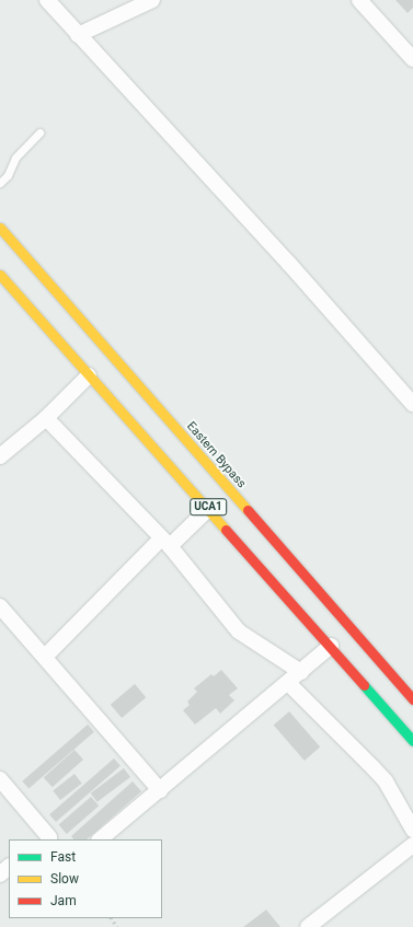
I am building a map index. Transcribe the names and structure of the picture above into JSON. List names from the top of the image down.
{
  "streets": {
    "main road": ["Eastern Bypass", "UCA1"]
  },
  "legend": ["Fast", "Slow", "Jam"]
}
